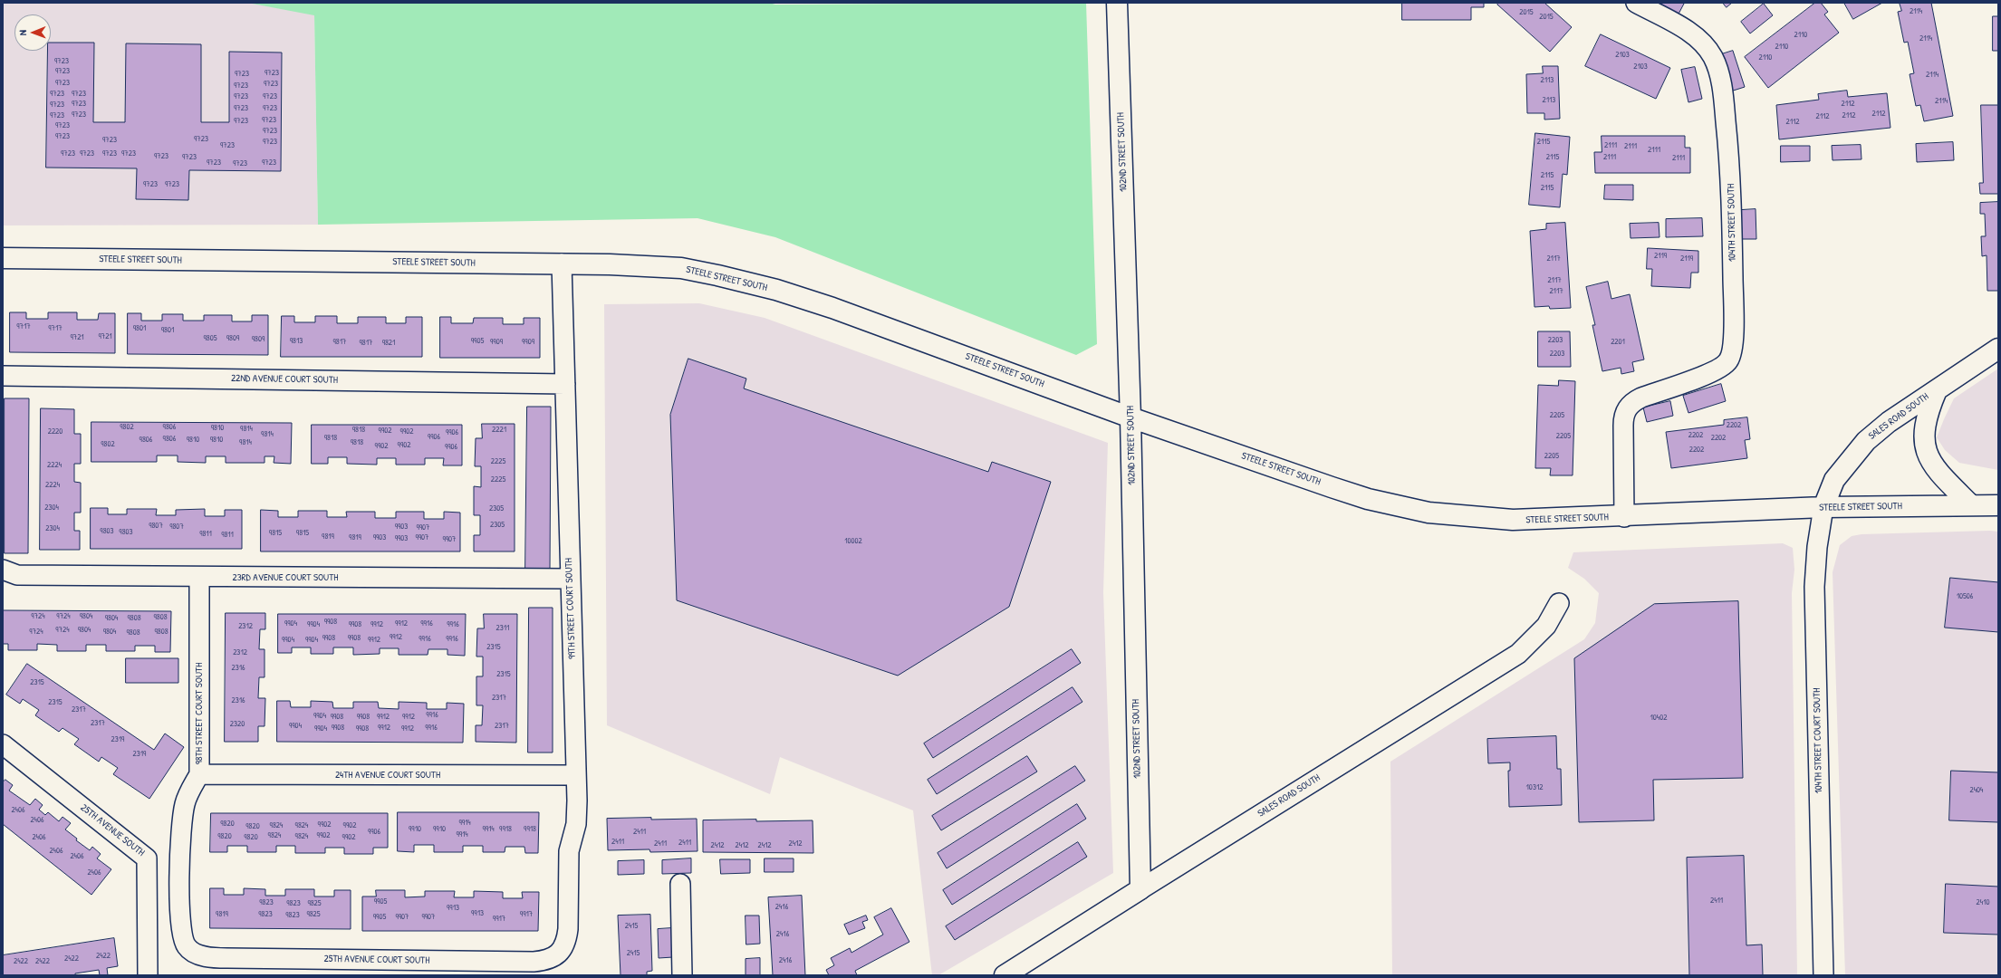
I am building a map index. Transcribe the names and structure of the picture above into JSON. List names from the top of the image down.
{
  "streets": {
    "main road": ["102ND STREET SOUTH", "STEELE STREET SOUTH", "SALES ROAD SOUTH"],
    "street": [
      "104TH STREET SOUTH",
      "22ND AVENUE COURT SOUTH",
      "23RD AVENUE COURT SOUTH",
      "99TH STREET COURT SOUTH",
      "98TH STREET COURT SOUTH",
      "104TH STREET COURT SOUTH",
      "24TH AVENUE COURT SOUTH",
      "25TH AVENUE SOUTH",
      "25TH AVENUE COURT SOUTH"
    ]
  },
  "crossings": [
    ["102ND STREET SOUTH", "STEELE STREET SOUTH"],
    ["102ND STREET SOUTH", "SALES ROAD SOUTH"],
    ["104TH STREET SOUTH", "STEELE STREET SOUTH"],
    ["STEELE STREET SOUTH", "SALES ROAD SOUTH"],
    ["STEELE STREET SOUTH", "99TH STREET COURT SOUTH"],
    ["STEELE STREET SOUTH", "104TH STREET COURT SOUTH"],
    ["22ND AVENUE COURT SOUTH", "99TH STREET COURT SOUTH"],
    ["SALES ROAD SOUTH", "104TH STREET COURT SOUTH"],
    ["23RD AVENUE COURT SOUTH", "99TH STREET COURT SOUTH"],
    ["23RD AVENUE COURT SOUTH", "98TH STREET COURT SOUTH"],
    ["99TH STREET COURT SOUTH", "24TH AVENUE COURT SOUTH"],
    ["99TH STREET COURT SOUTH", "25TH AVENUE COURT SOUTH"],
    ["98TH STREET COURT SOUTH", "24TH AVENUE COURT SOUTH"],
    ["98TH STREET COURT SOUTH", "25TH AVENUE COURT SOUTH"]
  ],
  "house_numbers": [
    "2114",
    "2015",
    "2015",
    "2110",
    "2114",
    "2110",
    "2103",
    "2110",
    "9723",
    "2103",
    "9723",
    "9723",
    "9723",
    "2114",
    "2113",
    "9723",
    "9723",
    "9723",
    "9723",
    "9723",
    "9723",
    "9723",
    "2113",
    "2114",
    "9723",
    "2112",
    "9723",
    "9723",
    "9723",
    "2112",
    "9723",
    "9723",
    "2112",
    "2112",
    "9723",
    "9723",
    "2112",
    "9723",
    "9723",
    "9723",
    "9723",
    "9723",
    "9723",
    "2115",
    "9723",
    "2111",
    "2111",
    "2111",
    "9723",
    "9723",
    "9723",
    "9723",
    "9723",
    "9723",
    "2115",
    "2111",
    "2111",
    "9723",
    "9723",
    "9723",
    "2115",
    "9723",
    "9723",
    "2115",
    "2119",
    "2117",
    "2119",
    "2117",
    "2117",
    "9717",
    "9717",
    "9801",
    "9801",
    "9721",
    "9721",
    "9805",
    "9809",
    "9809",
    "2203",
    "9813",
    "9905",
    "9817",
    "9909",
    "9909",
    "2201",
    "9817",
    "9821",
    "2203",
    "2205",
    "2202",
    "9802",
    "9806",
    "9810",
    "9814",
    "9818",
    "2221",
    "9902",
    "2220",
    "9902",
    "9906",
    "9814",
    "2202",
    "2205",
    "9906",
    "9818",
    "2202",
    "9806",
    "9806",
    "9810",
    "9810",
    "9814",
    "9818",
    "9802",
    "9902",
    "9902",
    "9906",
    "2202",
    "2205",
    "2225",
    "2224",
    "2225",
    "2224",
    "2304",
    "2305",
    "2305",
    "9807",
    "9807",
    "9903",
    "9907",
    "2304",
    "9803",
    "9803",
    "9815",
    "9815",
    "9811",
    "9811",
    "9819",
    "9819",
    "9903",
    "9907",
    "9903",
    "9907",
    "10002",
    "10506",
    "9724",
    "9724",
    "9804",
    "9808",
    "9804",
    "9808",
    "9908",
    "9904",
    "9912",
    "9916",
    "9904",
    "9908",
    "9912",
    "9916",
    "2312",
    "2311",
    "9724",
    "9804",
    "9724",
    "9804",
    "9808",
    "9808",
    "9912",
    "9908",
    "9908",
    "9916",
    "9916",
    "9904",
    "9904",
    "9912",
    "2315",
    "2312",
    "2316",
    "2315",
    "2315",
    "2317",
    "2316",
    "2315",
    "2317",
    "9916",
    "9904",
    "9908",
    "9908",
    "9912",
    "9912",
    "10402",
    "2317",
    "2320",
    "9904",
    "2317",
    "9908",
    "9912",
    "9916",
    "9904",
    "9908",
    "9912",
    "2319",
    "2319",
    "10312",
    "2404",
    "2406",
    "2406",
    "9914",
    "9820",
    "9902",
    "9824",
    "9824",
    "9902",
    "9820",
    "9910",
    "9910",
    "9914",
    "9918",
    "9918",
    "9906",
    "2411",
    "9914",
    "9824",
    "9902",
    "9820",
    "9824",
    "2406",
    "9820",
    "9902",
    "2411",
    "2411",
    "2411",
    "2412",
    "2412",
    "2412",
    "2412",
    "2406",
    "2406",
    "2406",
    "2411",
    "9905",
    "9823",
    "2410",
    "9823",
    "9825",
    "2416",
    "9913",
    "9913",
    "9819",
    "9823",
    "9825",
    "9917",
    "9823",
    "9905",
    "9907",
    "9907",
    "9917",
    "2415",
    "2416",
    "2415",
    "2422",
    "2422",
    "2416",
    "2422",
    "2422"
  ],
  "north": "left"
}
